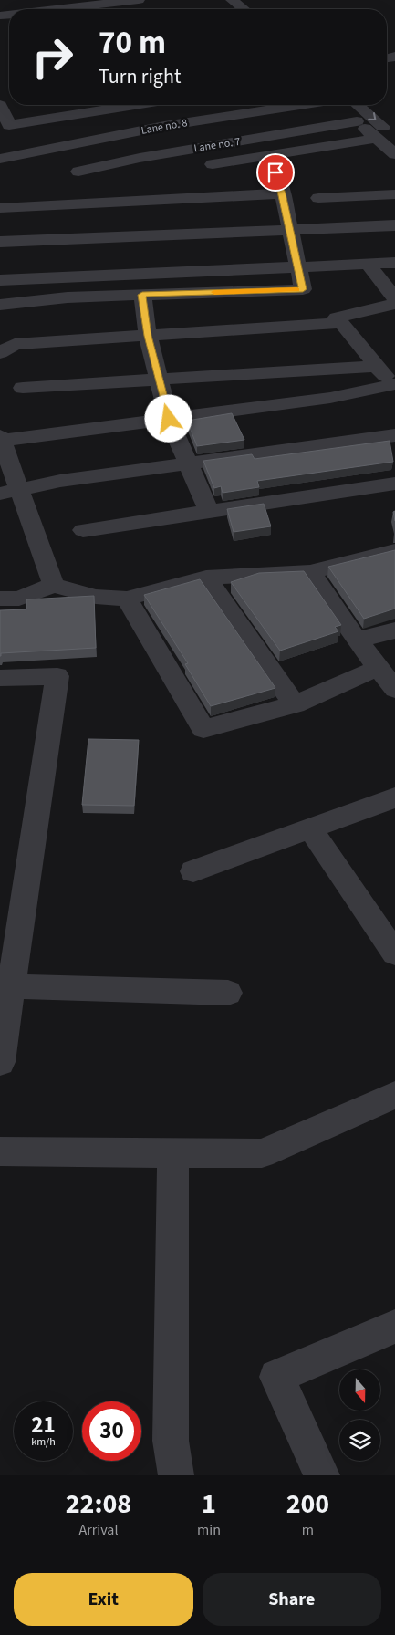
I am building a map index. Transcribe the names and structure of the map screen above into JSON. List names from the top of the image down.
{
  "streets": {
    "street": ["Lane no. 8", "Lane no. 7"]
  },
  "north": "bottom",
  "page": {
    "turn": ["70 m", "Turn right"],
    "speed": "21 km/h",
    "limit": "30",
    "eta": [
      "22:08",
      "Arrival",
      "1",
      "min",
      "200",
      "m"
    ],
    "buttons": ["Exit", "Share"]
  }
}
